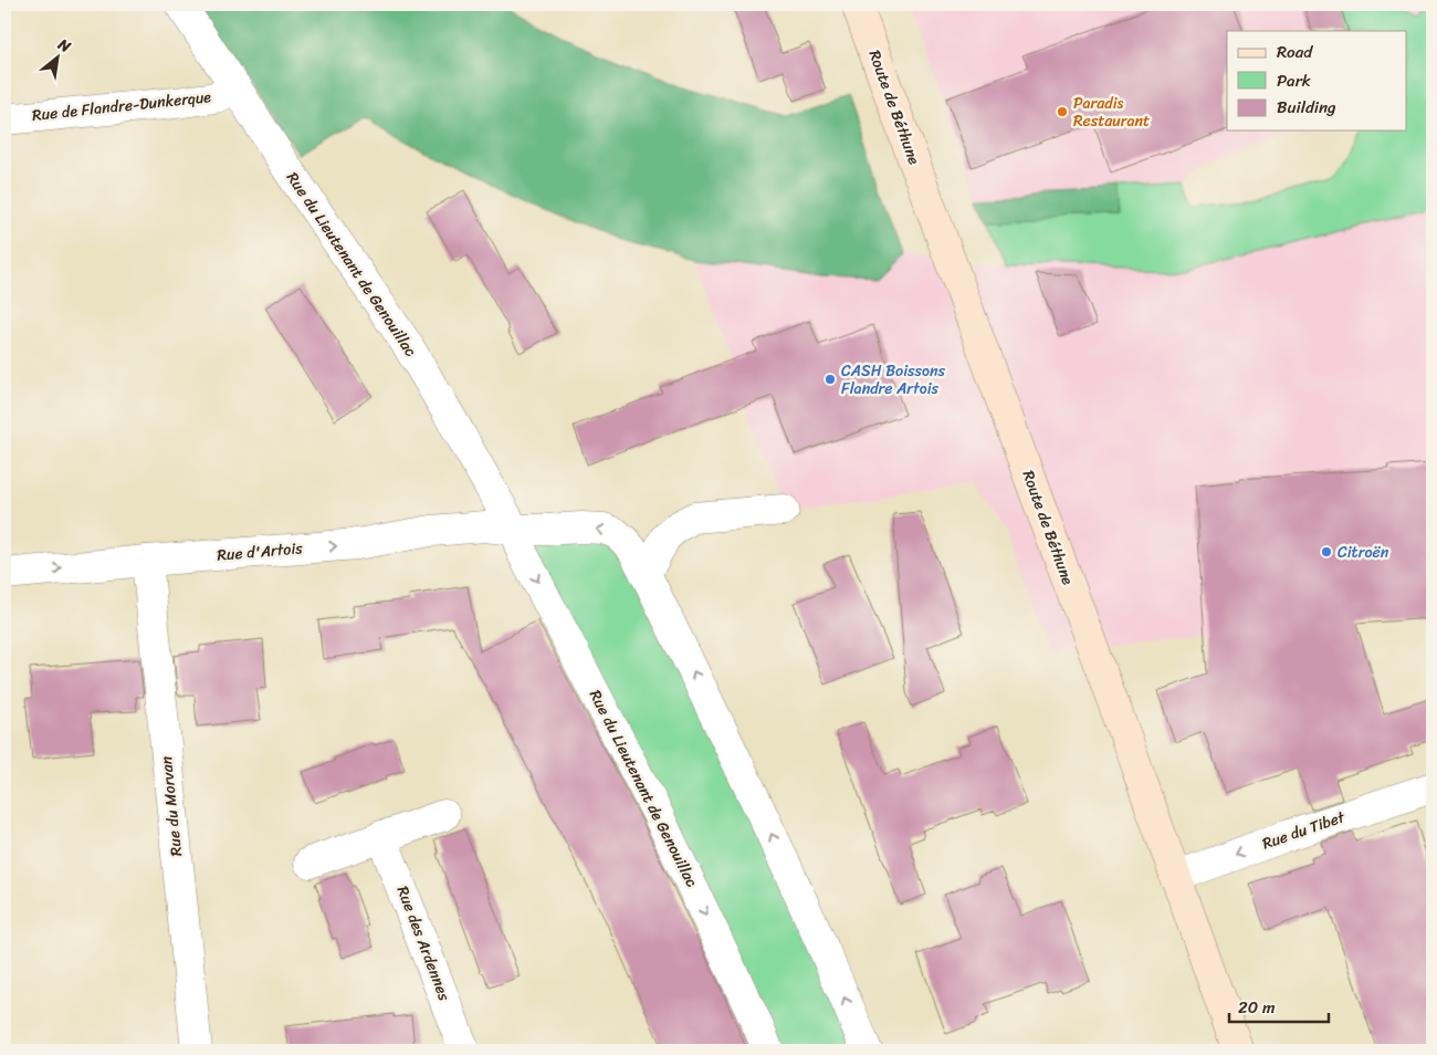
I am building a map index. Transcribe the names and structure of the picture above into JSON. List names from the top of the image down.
{
  "streets": {
    "main road": ["Route de Béthune"],
    "street": [
      "Rue de Flandre-Dunkerque",
      "Rue du Lieutenant de Genouillac",
      "Rue d'Artois",
      "Rue du Morvan",
      "Rue du Tibet",
      "Rue des Ardennes"
    ]
  },
  "crossings": [
    ["Rue de Flandre-Dunkerque", "Rue du Lieutenant de Genouillac"],
    ["Route de Béthune", "Rue du Tibet"],
    ["Rue du Lieutenant de Genouillac", "Rue d'Artois"],
    ["Rue d'Artois", "Rue du Morvan"]
  ],
  "one_way": ["Rue d'Artois", "Rue du Tibet"],
  "places": ["Paradis Restaurant", "CASH Boissons Flandre Artois", "Citroën"],
  "legend": ["Road", "Park", "Building"],
  "scale_bar": "20 m",
  "north": "top right"
}
